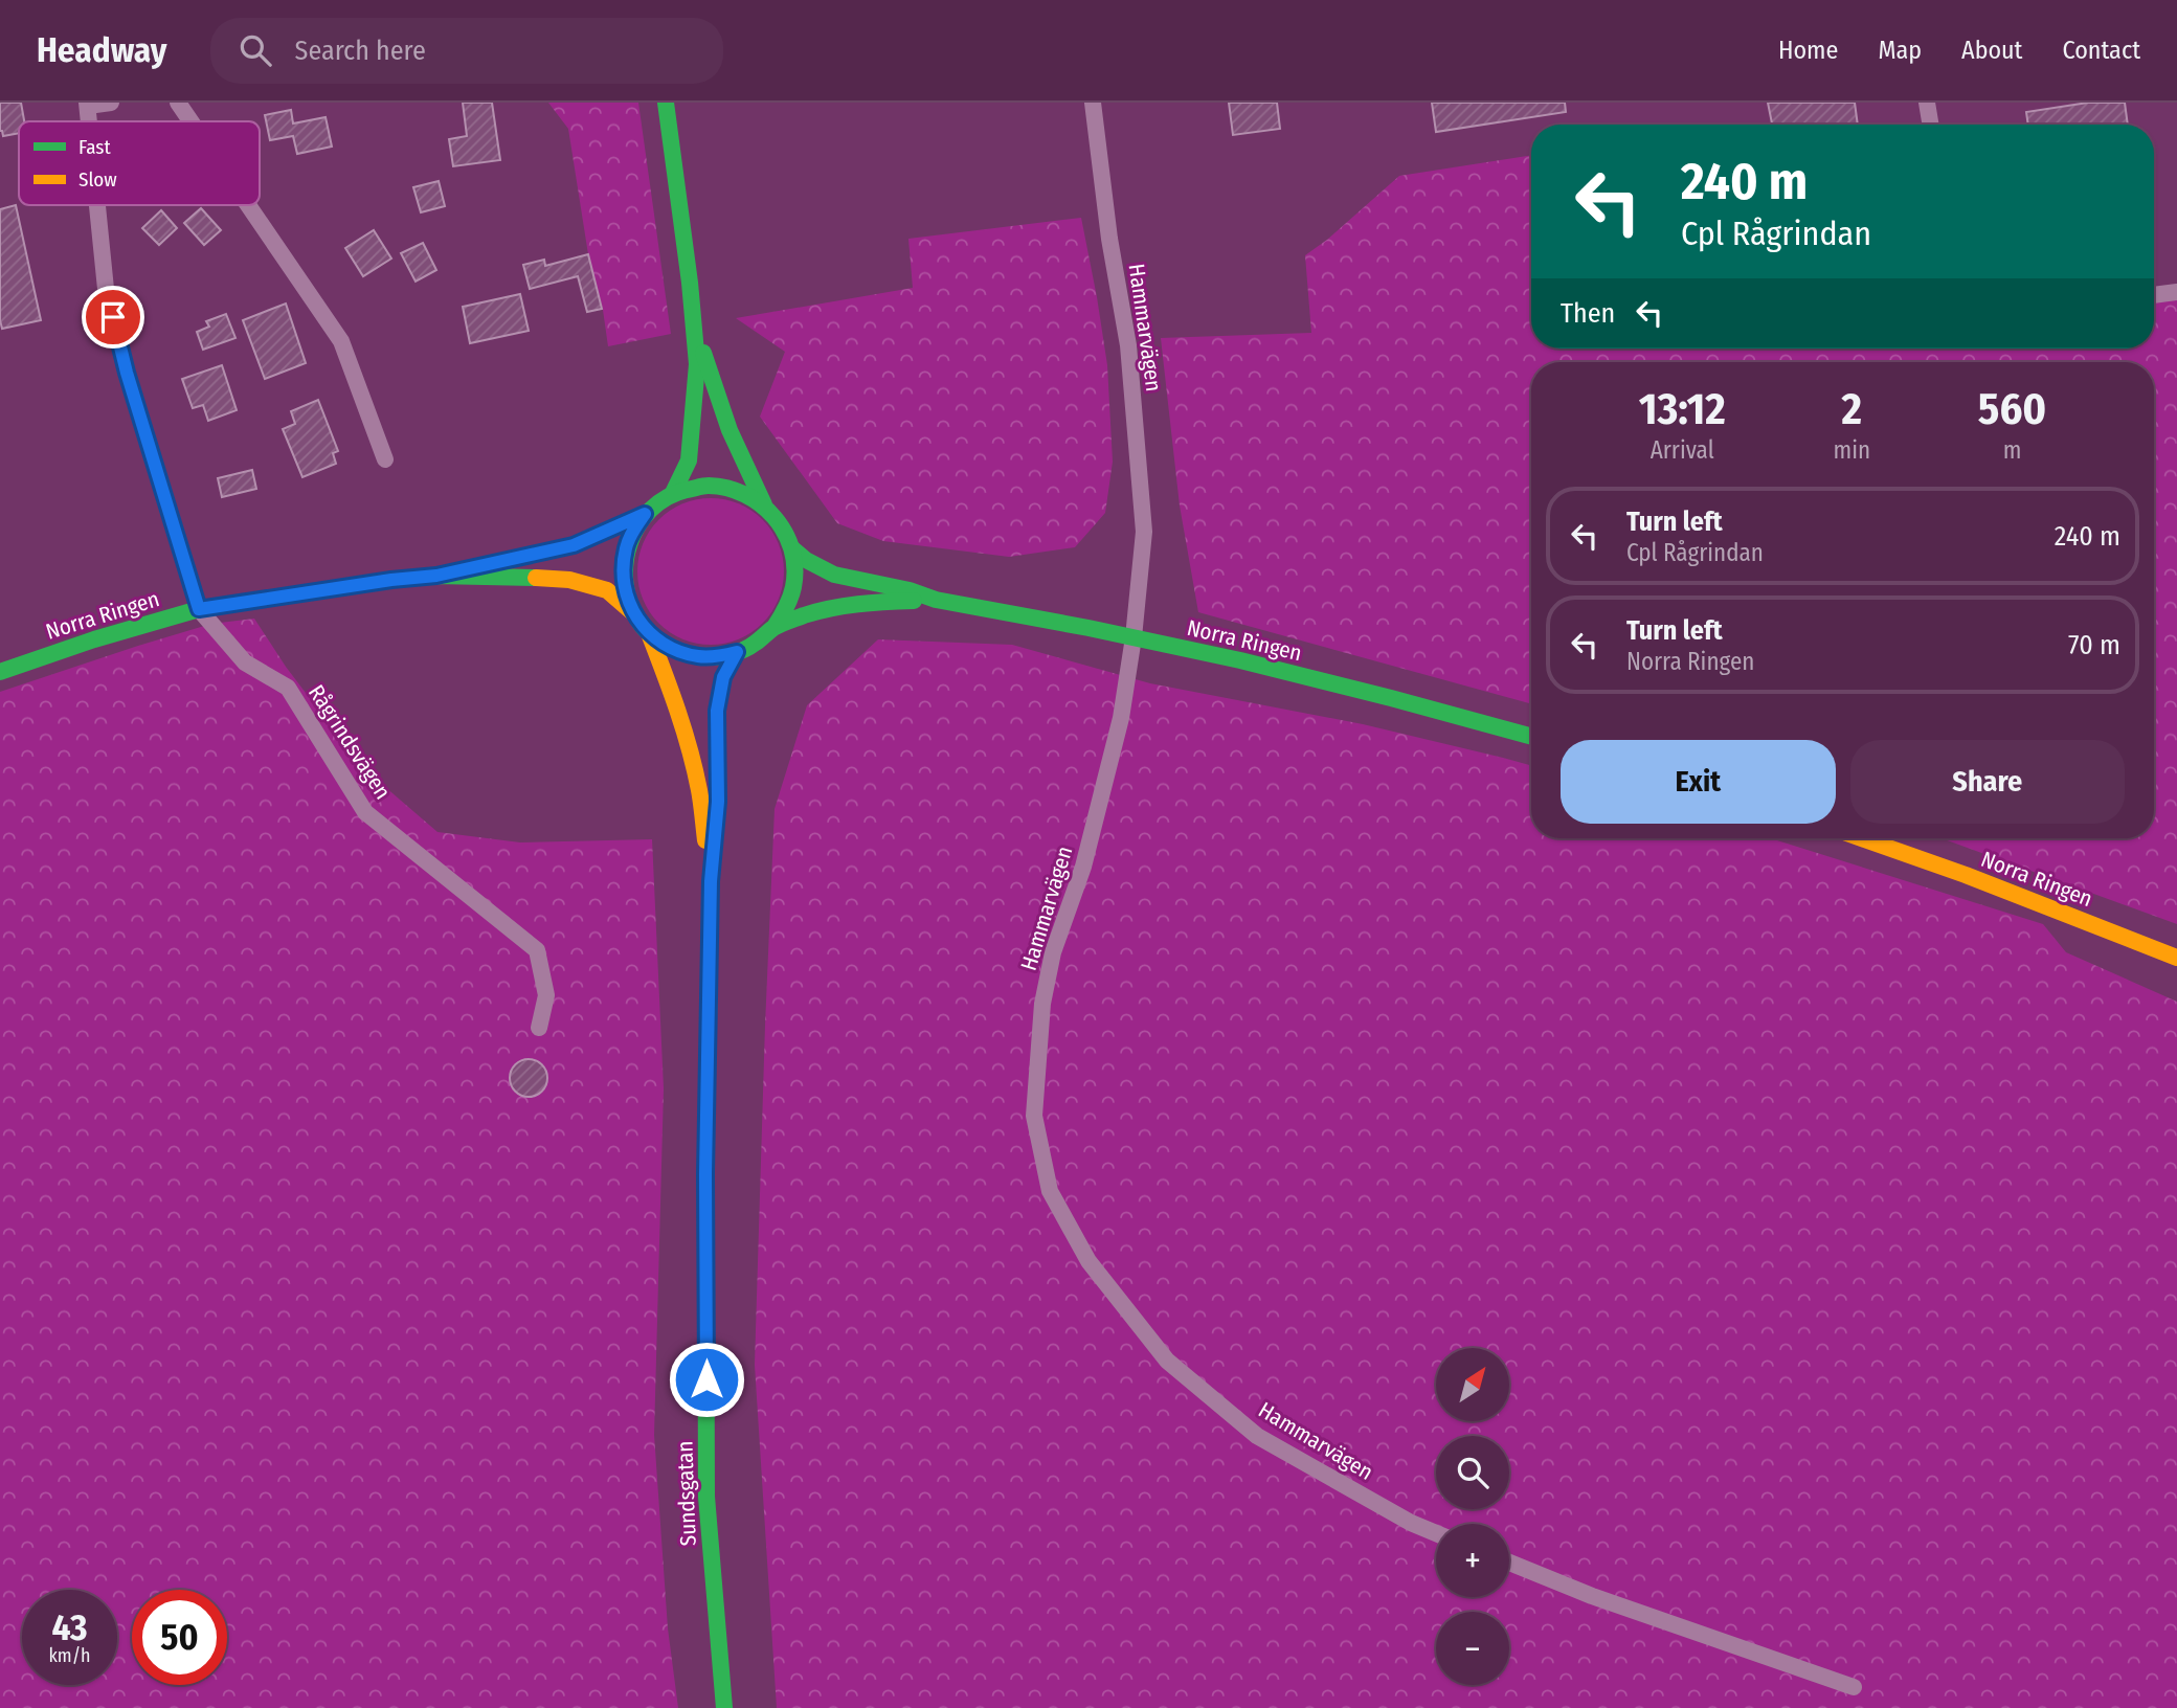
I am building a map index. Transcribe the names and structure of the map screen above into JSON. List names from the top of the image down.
{
  "streets": {
    "main road": ["Norra Ringen", "Sundsgatan"],
    "street": ["Hammarvägen", "Rågrindsvägen"]
  },
  "crossings": [
    ["Hammarvägen", "Norra Ringen"],
    ["Norra Ringen", "Rågrindsvägen"],
    ["Norra Ringen", "Sundsgatan"]
  ],
  "legend": ["Fast", "Slow"],
  "north": "top right",
  "page": {
    "header": "Headway",
    "search": "Search here",
    "nav": [
      "Home",
      "Map",
      "About",
      "Contact"
    ],
    "turn": ["240 m", "Cpl Rågrindan"],
    "then": "Then",
    "eta": [
      "13:12",
      "Arrival",
      "2",
      "min",
      "560",
      "m"
    ],
    "list": [
      {
        "name": "Turn left",
        "note": "Cpl Rågrindan",
        "value": "240 m"
      },
      {
        "name": "Turn left",
        "note": "Norra Ringen",
        "value": "70 m"
      }
    ],
    "buttons": ["Exit", "Share"],
    "map_buttons": ["+", "−"],
    "speed": "43 km/h",
    "limit": "50"
  }
}
